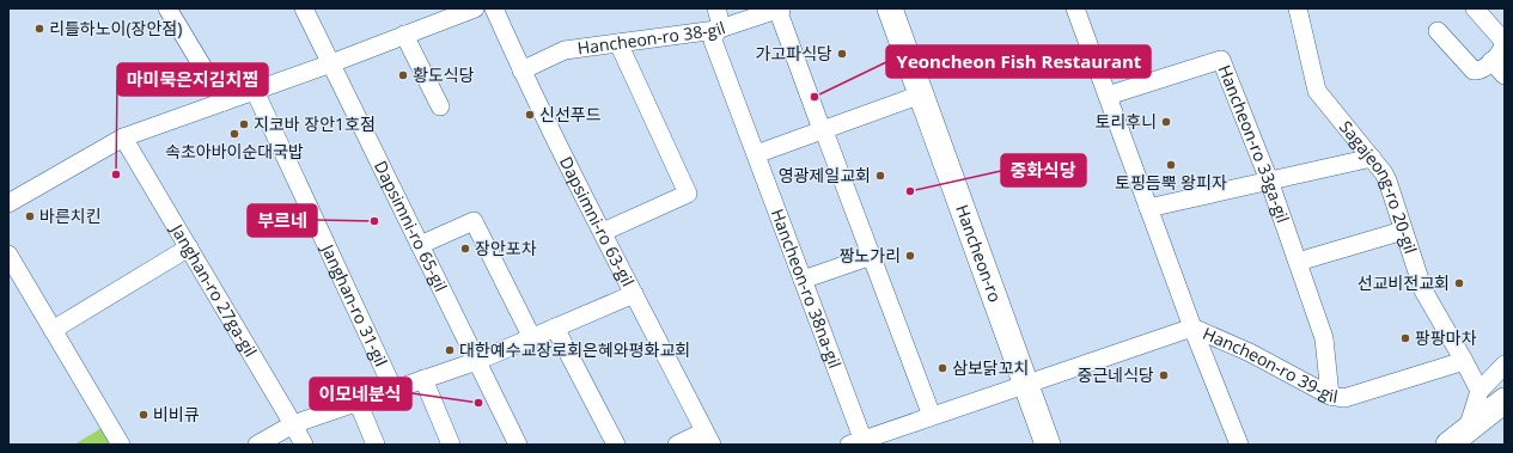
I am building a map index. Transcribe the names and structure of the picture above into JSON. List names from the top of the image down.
{
  "streets": {
    "main road": ["Hancheon-ro"],
    "street": [
      "Hancheon-ro 38-gil",
      "Hancheon-ro 33ga-gil",
      "Sagajeong-ro 20-gil",
      "Dapsimni-ro 63-gil",
      "Dapsimni-ro 65-gil",
      "Hancheon-ro 38na-gil",
      "Janghan-ro 27ga-gil",
      "Janghan-ro 31-gil",
      "Hancheon-ro 39-gil"
    ]
  },
  "crossings": [
    ["Hancheon-ro 38-gil", "Dapsimni-ro 63-gil"],
    ["Hancheon-ro 38-gil", "Hancheon-ro 38na-gil"],
    ["Hancheon-ro 33ga-gil", "Hancheon-ro 39-gil"],
    ["Sagajeong-ro 20-gil", "Hancheon-ro 39-gil"],
    ["Hancheon-ro", "Hancheon-ro 39-gil"],
    ["Hancheon-ro 38na-gil", "Hancheon-ro 39-gil"]
  ],
  "places": [
    "리틀하노이(장안점)",
    "가고파식당",
    "황도식당",
    "Yeoncheon Fish Restaurant",
    "신선푸드",
    "토리후니",
    "지코바 장안1호점",
    "속초아바이순대국밥",
    "토핑듬뿍 왕피자",
    "마미묵은지김치찜",
    "영광제일교회",
    "중화식당",
    "바른치킨",
    "부르네",
    "장안포차",
    "짱노가리",
    "선교비전교회",
    "팡팡마차",
    "대한예수교장로회은혜와평화교회",
    "삼보닭꼬치",
    "중근네식당",
    "이모네분식",
    "비비큐"
  ]
}
